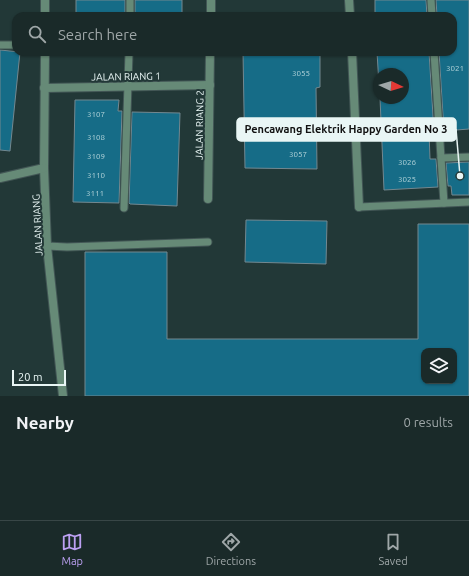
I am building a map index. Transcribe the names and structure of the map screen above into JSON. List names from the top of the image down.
{
  "streets": {
    "street": ["JALAN RIANG 1", "JALAN RIANG 2", "JALAN RIANG"]
  },
  "crossings": [
    ["JALAN RIANG 1", "JALAN RIANG 2"],
    ["JALAN RIANG 1", "JALAN RIANG"]
  ],
  "places": ["Pencawang Elektrik Happy Garden No 3"],
  "house_numbers": [
    "3021",
    "3055",
    "3107",
    "3108",
    "3057",
    "3109",
    "3026",
    "3110",
    "3025",
    "3111"
  ],
  "scale_bar": "20 m",
  "north": "right",
  "page": {
    "search": "Search here",
    "scale": "20 m",
    "heading": ["Nearby", "0 results"],
    "nav": ["Map", "Directions", "Saved"]
  }
}
